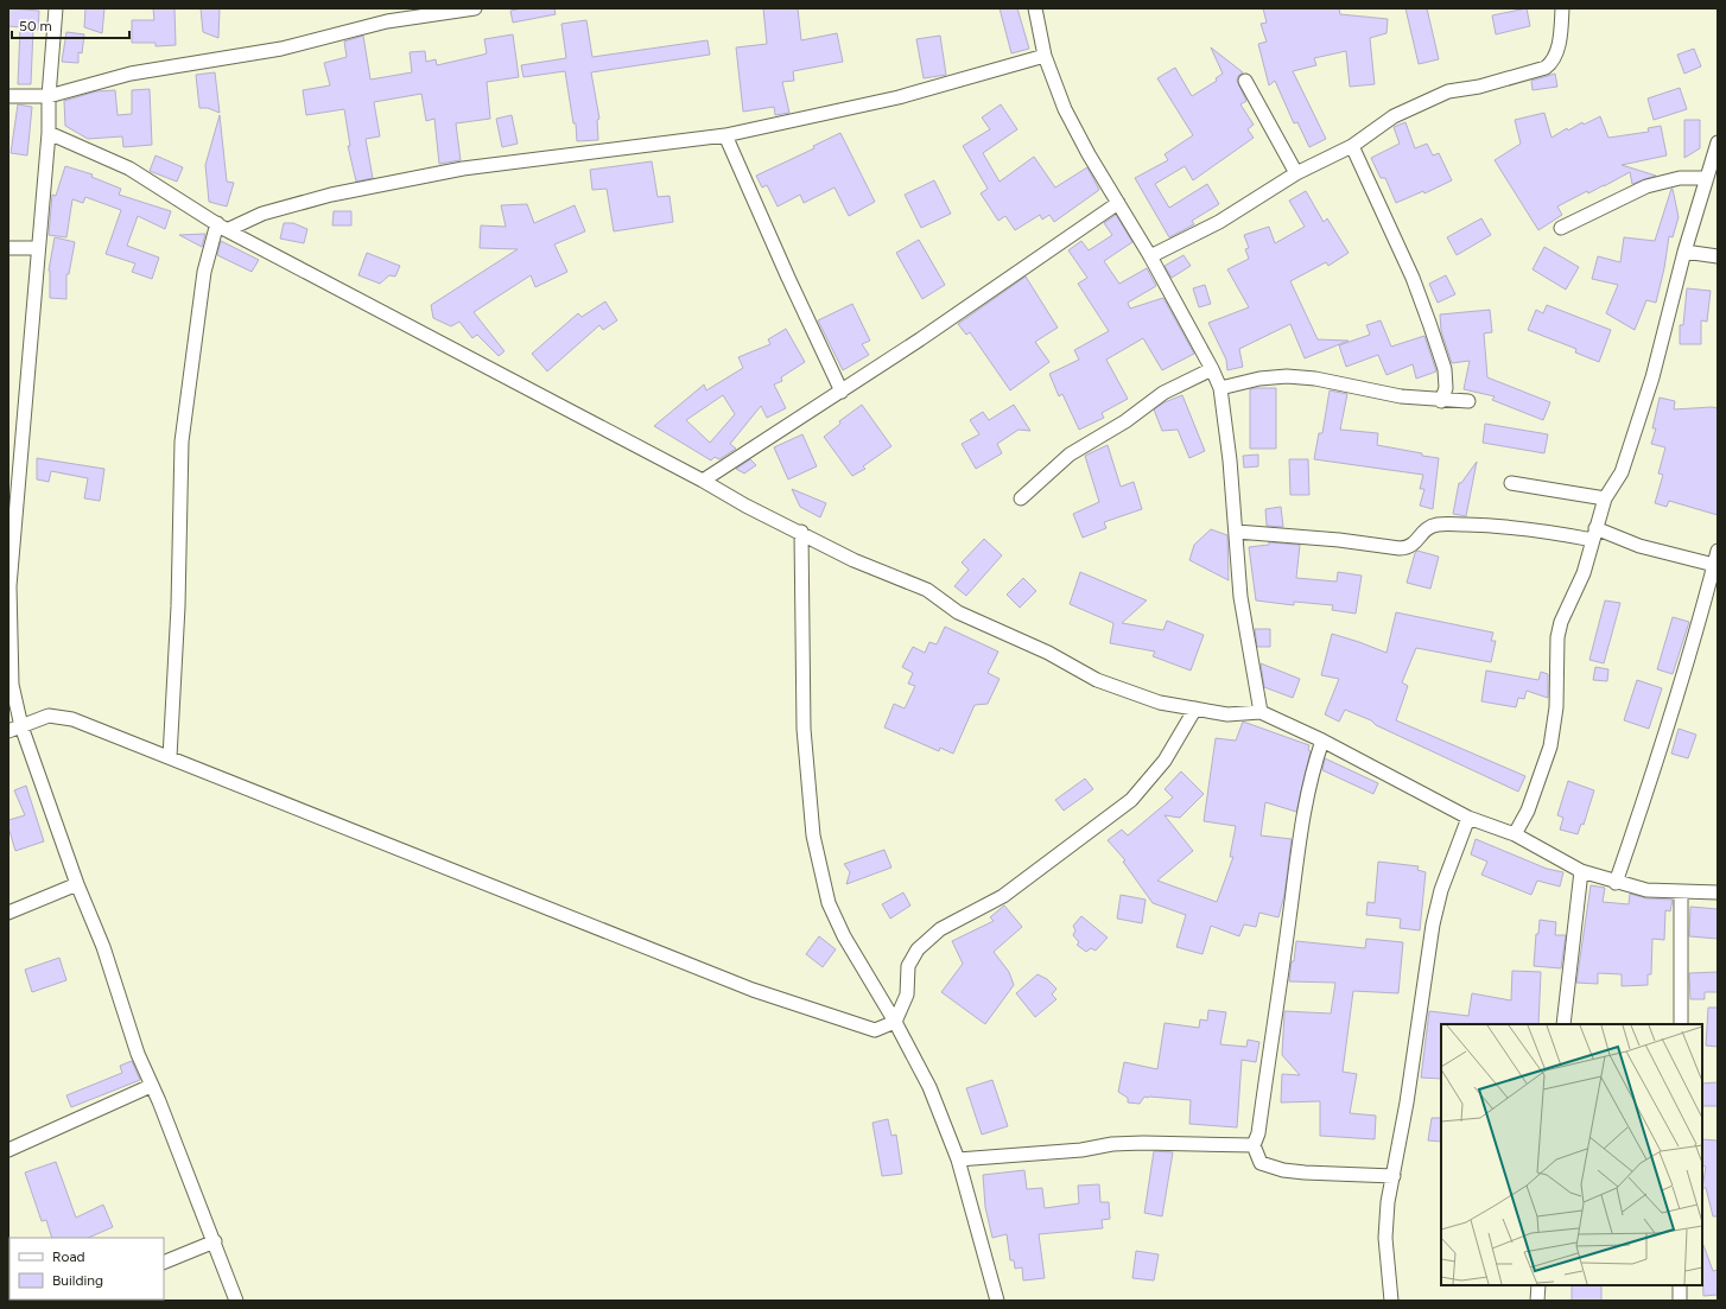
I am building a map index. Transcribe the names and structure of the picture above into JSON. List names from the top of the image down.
{
  "legend": ["Road", "Building"],
  "scale_bar": "50 m"
}
